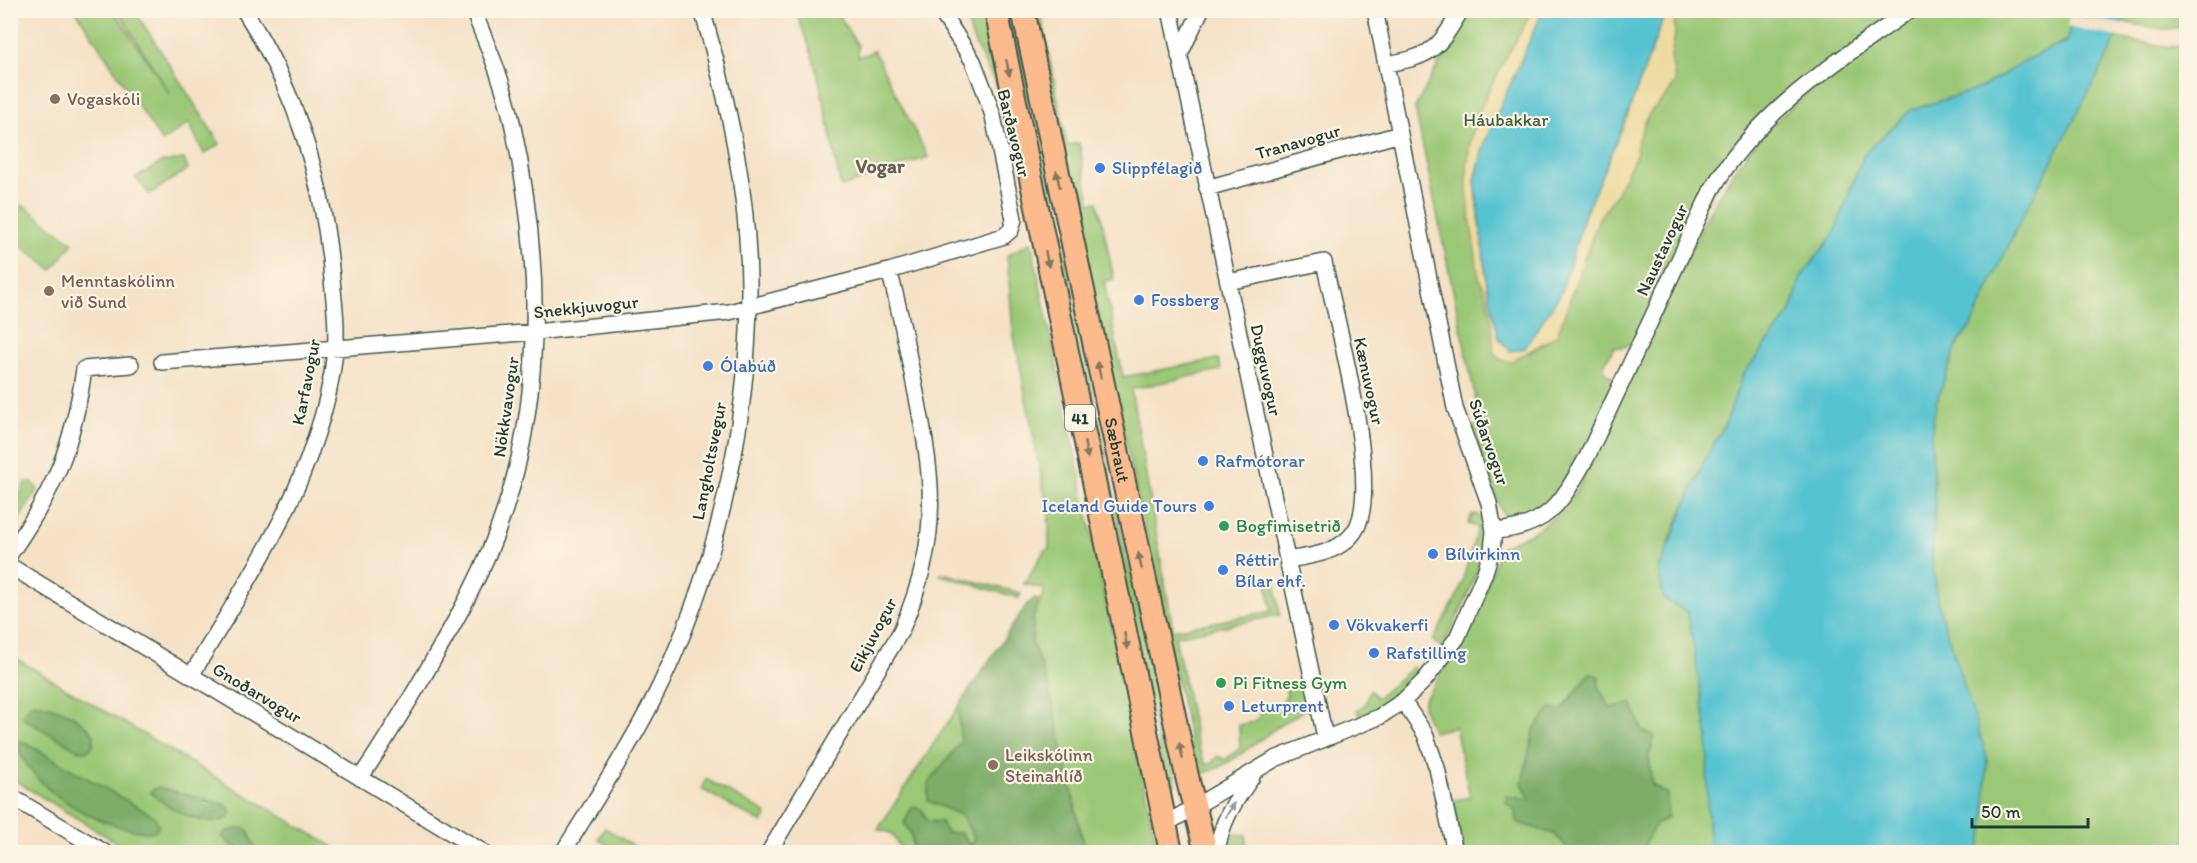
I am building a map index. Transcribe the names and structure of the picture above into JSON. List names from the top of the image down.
{
  "streets": {
    "highway": ["41", "Sæbraut"],
    "street": [
      "Barðavogur",
      "Tranavogur",
      "Naustavogur",
      "Snekkjuvogur",
      "Dugguvogur",
      "Kænuvogur",
      "Karfavogur",
      "Nökkvavogur",
      "Súðarvogur",
      "Langholtsvegur",
      "Eikjuvogur",
      "Gnoðarvogur"
    ]
  },
  "crossings": [
    ["Barðavogur", "Snekkjuvogur"],
    ["Tranavogur", "Dugguvogur"],
    ["Tranavogur", "Súðarvogur"],
    ["Naustavogur", "Súðarvogur"],
    ["Snekkjuvogur", "Karfavogur"],
    ["Snekkjuvogur", "Nökkvavogur"],
    ["Snekkjuvogur", "Langholtsvegur"],
    ["Snekkjuvogur", "Eikjuvogur"],
    ["Dugguvogur", "Kænuvogur"],
    ["Dugguvogur", "Súðarvogur"],
    ["Karfavogur", "Gnoðarvogur"],
    ["Nökkvavogur", "Gnoðarvogur"],
    ["Súðarvogur", "Sæbraut"]
  ],
  "districts": ["Vogar"],
  "parks": ["Háubakkar"],
  "places": [
    "Vogaskóli",
    "Slippfélagið",
    "Menntaskólinn við Sund",
    "Fossberg",
    "Ólabúð",
    "Rafmótorar",
    "Iceland Guide Tours",
    "Bogfimisetrið",
    "Bílvirkinn",
    "Réttir Bílar ehf.",
    "Vökvakerfi",
    "Rafstilling",
    "Pi Fitness Gym",
    "Leturprent",
    "Leikskólinn Steinahlíð"
  ],
  "scale_bar": "50 m"
}
